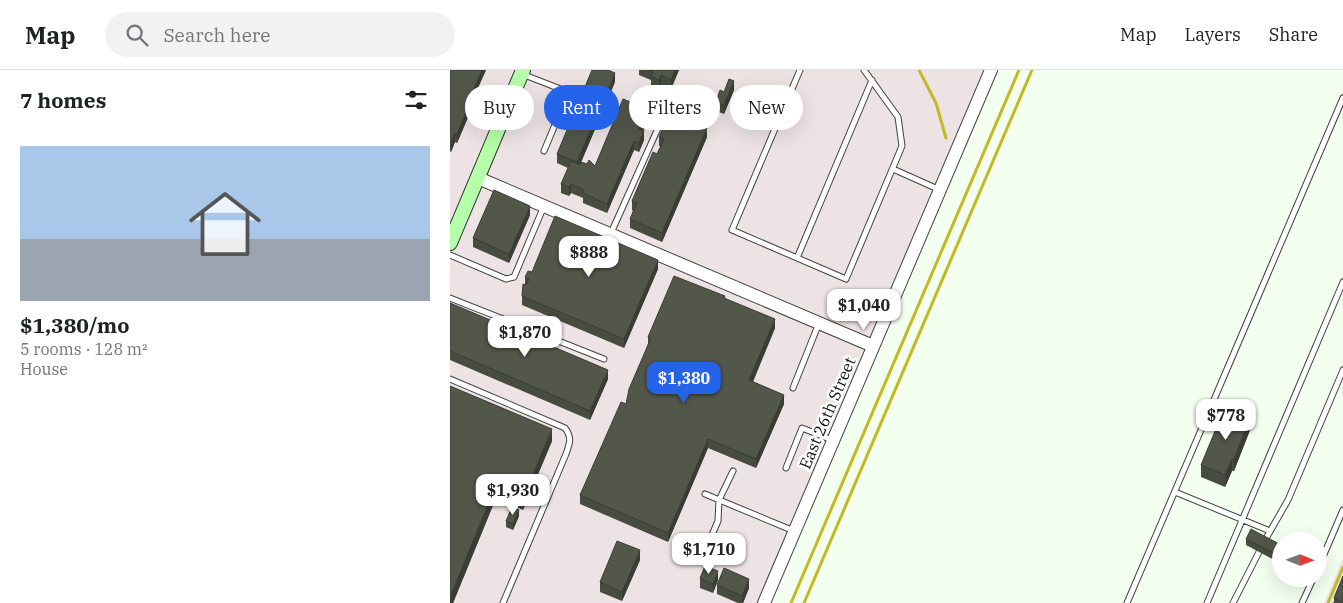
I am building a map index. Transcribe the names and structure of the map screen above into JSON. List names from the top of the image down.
{
  "streets": {
    "street": ["East 26th Street"]
  },
  "north": "right",
  "page": {
    "header": "Map",
    "search": "Search here",
    "nav": ["Map", "Layers", "Share"],
    "heading": "7 homes",
    "chip": [
      "Buy",
      "Rent",
      "Filters",
      "New"
    ],
    "list": [
      {
        "name": "$1,380/mo",
        "note": "5 rooms · 128 m² · House"
      }
    ],
    "price": [
      "$888",
      "$1,040",
      "$1,870",
      "$1,380",
      "$778",
      "$1,930",
      "$1,710"
    ]
  }
}
